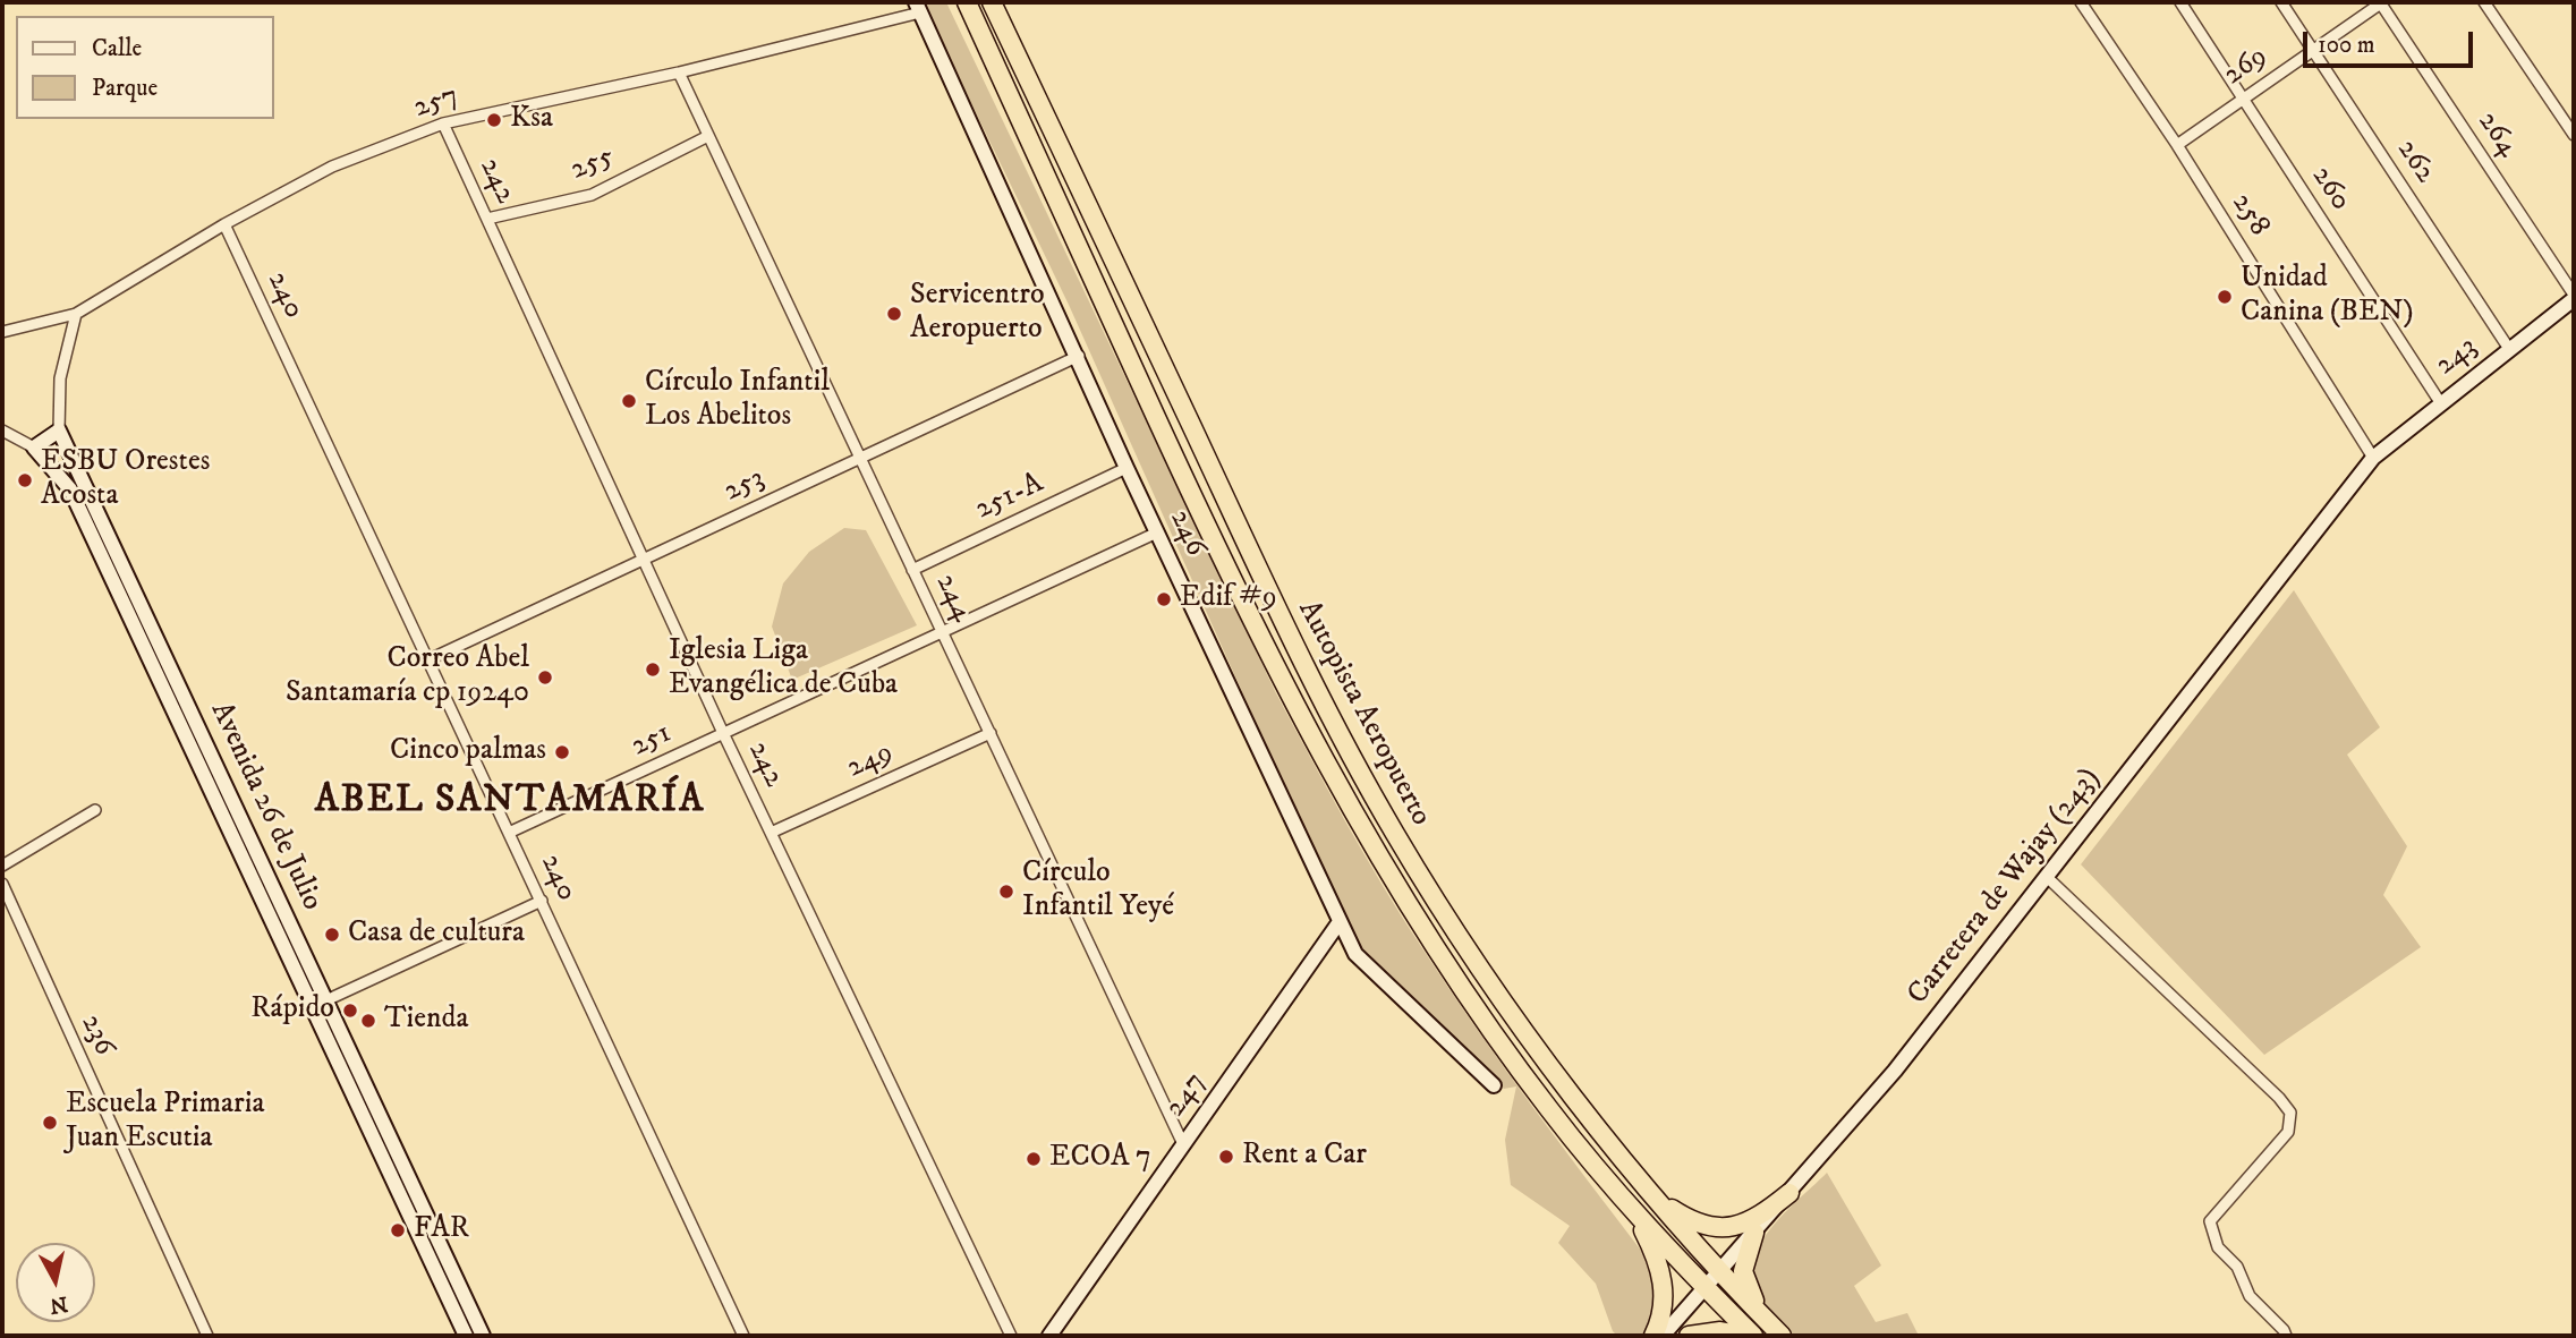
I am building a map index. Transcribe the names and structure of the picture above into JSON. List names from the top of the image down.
{
  "streets": {
    "highway": ["Autopista Aeropuerto"],
    "street": [
      "269",
      "257",
      "264",
      "262",
      "255",
      "242",
      "260",
      "258",
      "240",
      "243",
      "253",
      "251-A",
      "246",
      "244",
      "251",
      "249",
      "Avenida 26 de Julio",
      "Carretera de Wajay (243)",
      "236",
      "247"
    ]
  },
  "crossings": [
    ["269", "264"],
    ["269", "262"],
    ["269", "260"],
    ["269", "258"],
    ["257", "242"],
    ["257", "240"],
    ["257", "246"],
    ["257", "244"],
    ["257", "Avenida 26 de Julio"],
    ["264", "243"],
    ["262", "243"],
    ["255", "242"],
    ["255", "244"],
    ["242", "253"],
    ["242", "251"],
    ["242", "249"],
    ["260", "243"],
    ["258", "243"],
    ["258", "Carretera de Wajay (243)"],
    ["240", "253"],
    ["240", "251"],
    ["243", "Carretera de Wajay (243)"],
    ["253", "246"],
    ["253", "244"],
    ["251-A", "246"],
    ["251-A", "244"],
    ["246", "251"],
    ["246", "247"],
    ["244", "251"],
    ["244", "249"],
    ["244", "247"],
    ["Autopista Aeropuerto", "Carretera de Wajay (243)"]
  ],
  "districts": ["ABEL SANTAMARÍA"],
  "places": [
    "Ksa",
    "Unidad Canina (BEN)",
    "Servicentro Aeropuerto",
    "Círculo Infantil Los Abelitos",
    "ESBU Orestes Acosta",
    "Edif #9",
    "Iglesia Liga Evangélica de Cuba",
    "Correo Abel Santamaría cp 19240",
    "Cinco palmas",
    "Círculo Infantil Yeyé",
    "Casa de cultura",
    "Rápido",
    "Tienda",
    "Escuela Primaria Juan Escutia",
    "Rent a Car",
    "ECOA 7",
    "FAR"
  ],
  "legend": ["Calle", "Parque"],
  "scale_bar": "100 m",
  "north": "bottom"
}
